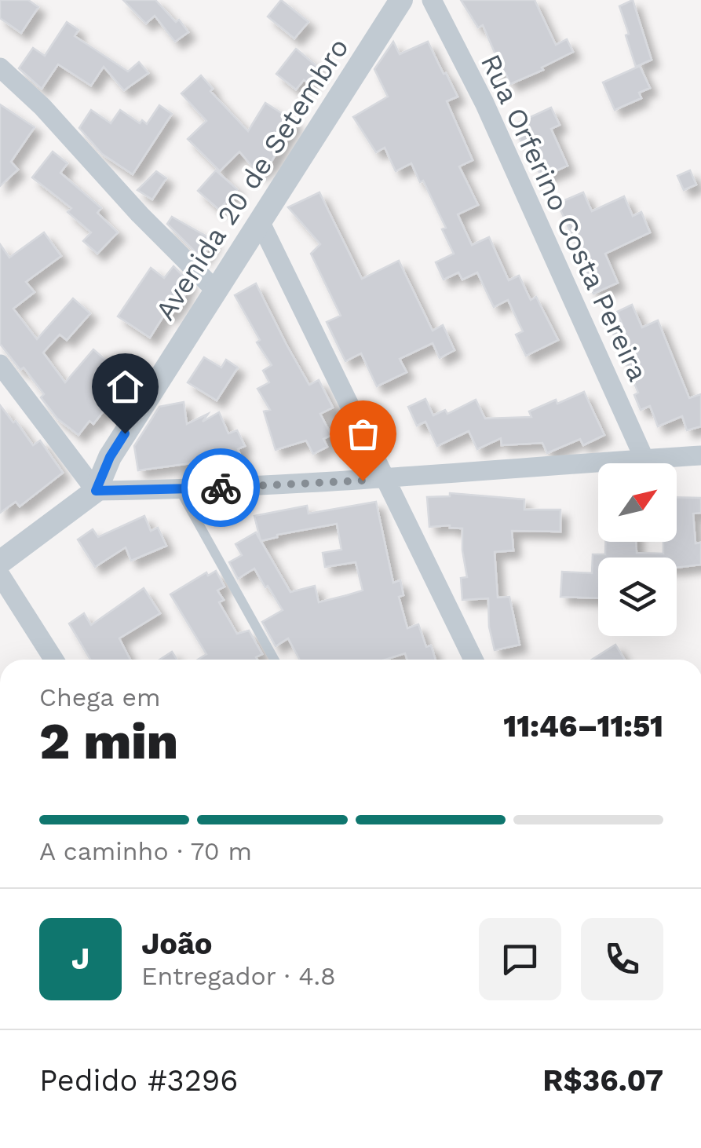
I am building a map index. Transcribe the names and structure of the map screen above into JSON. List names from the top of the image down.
{
  "streets": {
    "street": ["Avenida 20 de Setembro", "Rua Orferino Costa Pereira"]
  },
  "north": "top right",
  "page": {
    "heading": ["2 min", "Chega em", "11:46–11:51"],
    "panel": [
      "João",
      "Entregador · 4.8",
      "Pedido #3296",
      "R$36.07"
    ],
    "bar": "A caminho · 70 m",
    "round": "J"
  }
}
